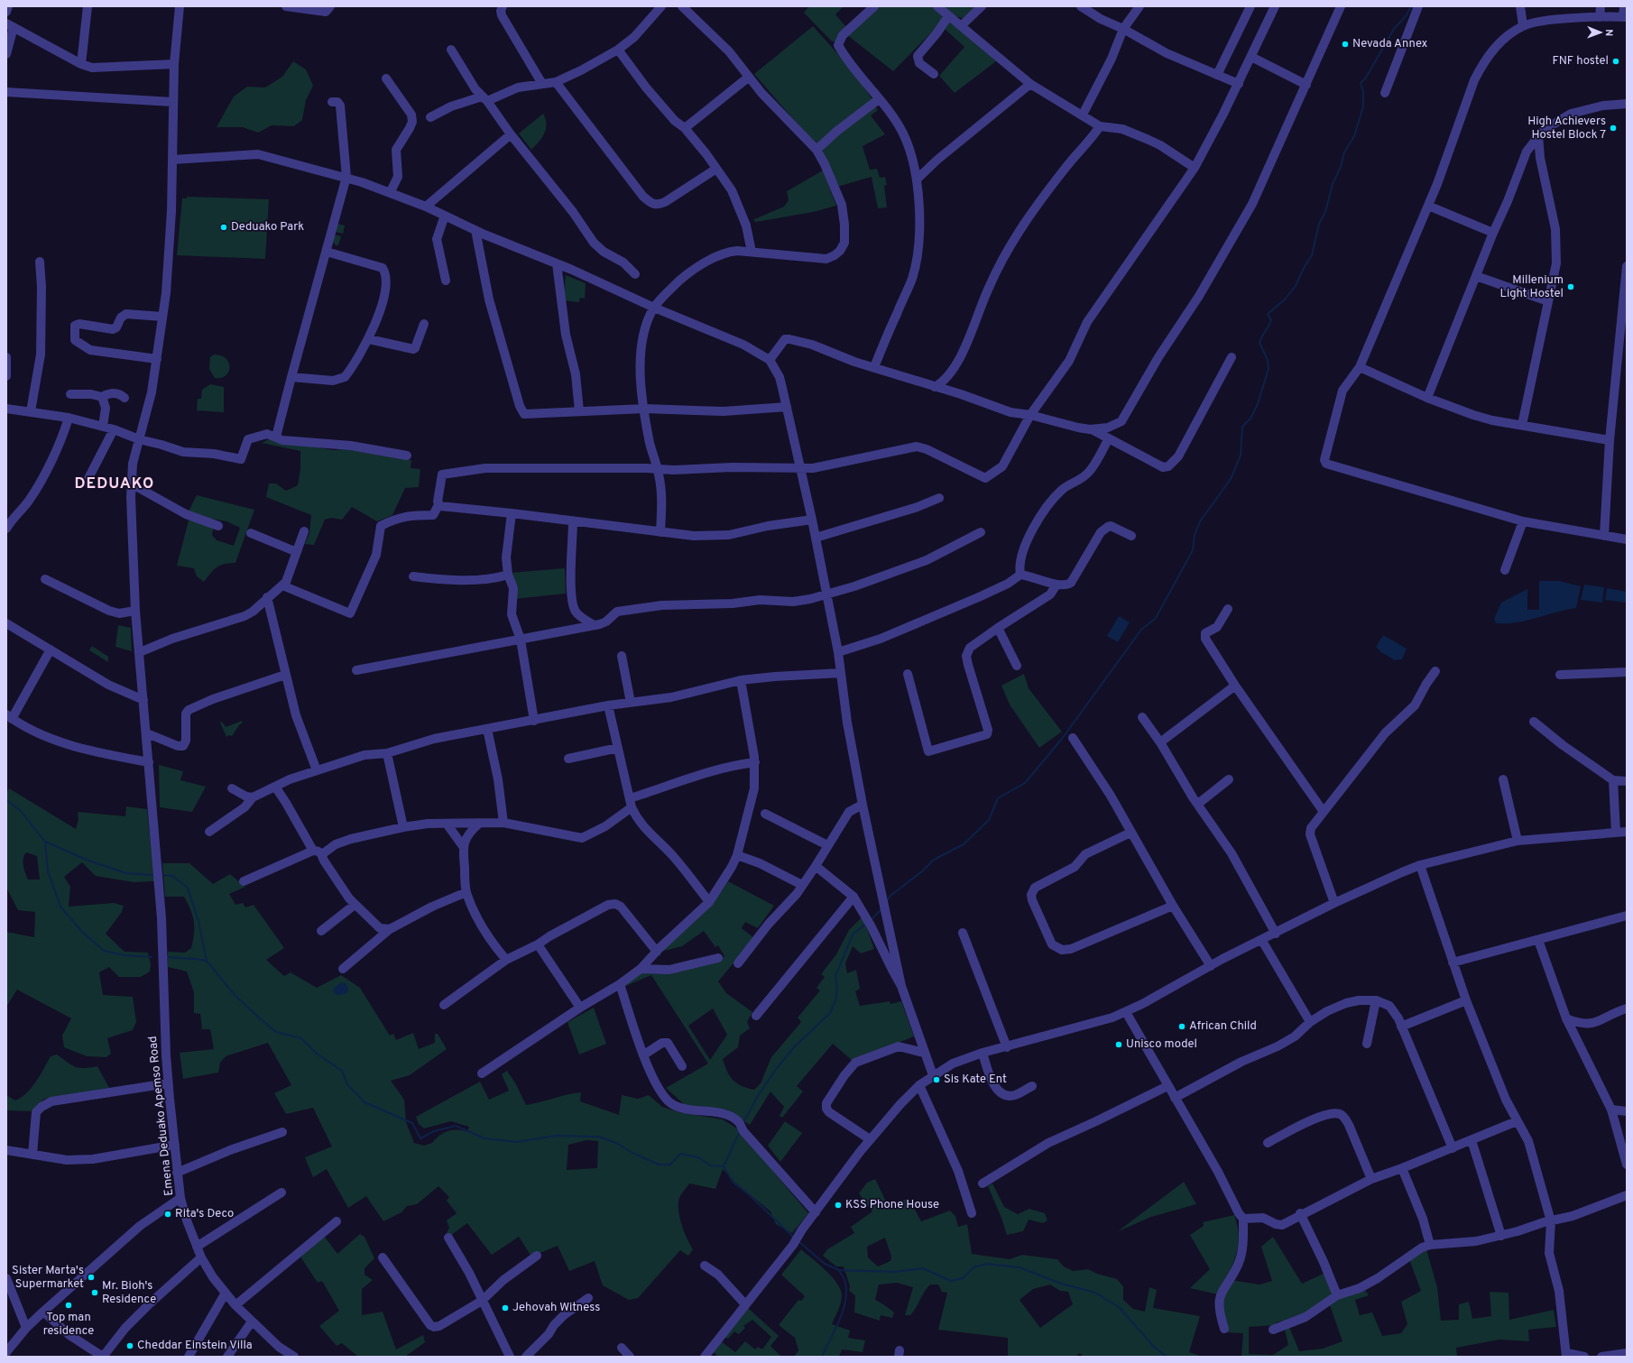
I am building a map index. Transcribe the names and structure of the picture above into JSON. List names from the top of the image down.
{
  "streets": {
    "street": ["Emena Deduako Apemso Road"]
  },
  "districts": ["DEDUAKO"],
  "places": [
    "Nevada Annex",
    "FNF hostel",
    "High Achievers Hostel Block 7",
    "Deduako Park",
    "Millenium Light Hostel",
    "African Child",
    "Unisco model",
    "Sis Kate Ent",
    "KSS Phone House",
    "Rita's Deco",
    "Sister Marta's Supermarket",
    "Mr. Bioh's Residence",
    "Top man residence",
    "Jehovah Witness",
    "Cheddar Einstein Villa"
  ],
  "north": "right"
}
